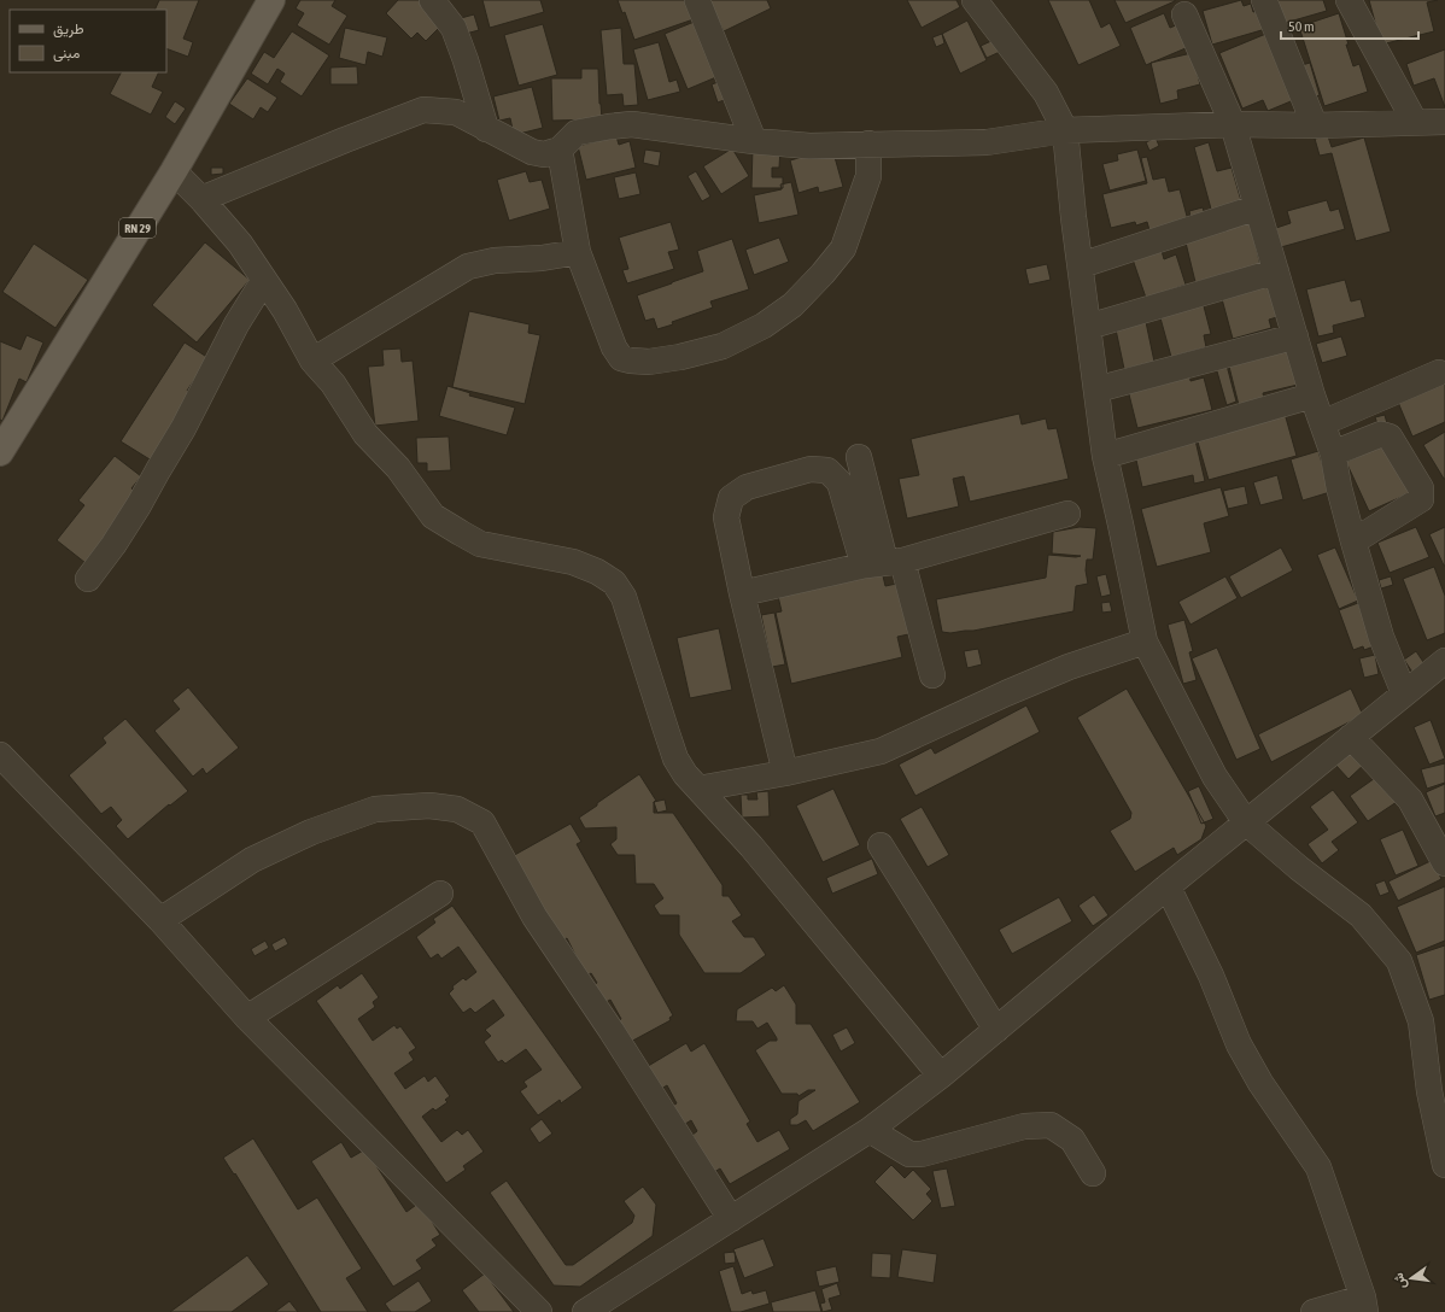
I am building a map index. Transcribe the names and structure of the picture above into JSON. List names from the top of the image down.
{
  "streets": {
    "main road": ["RN 29"]
  },
  "legend": ["طريق", "مبنى"],
  "scale_bar": "50 m",
  "north": "left"
}
